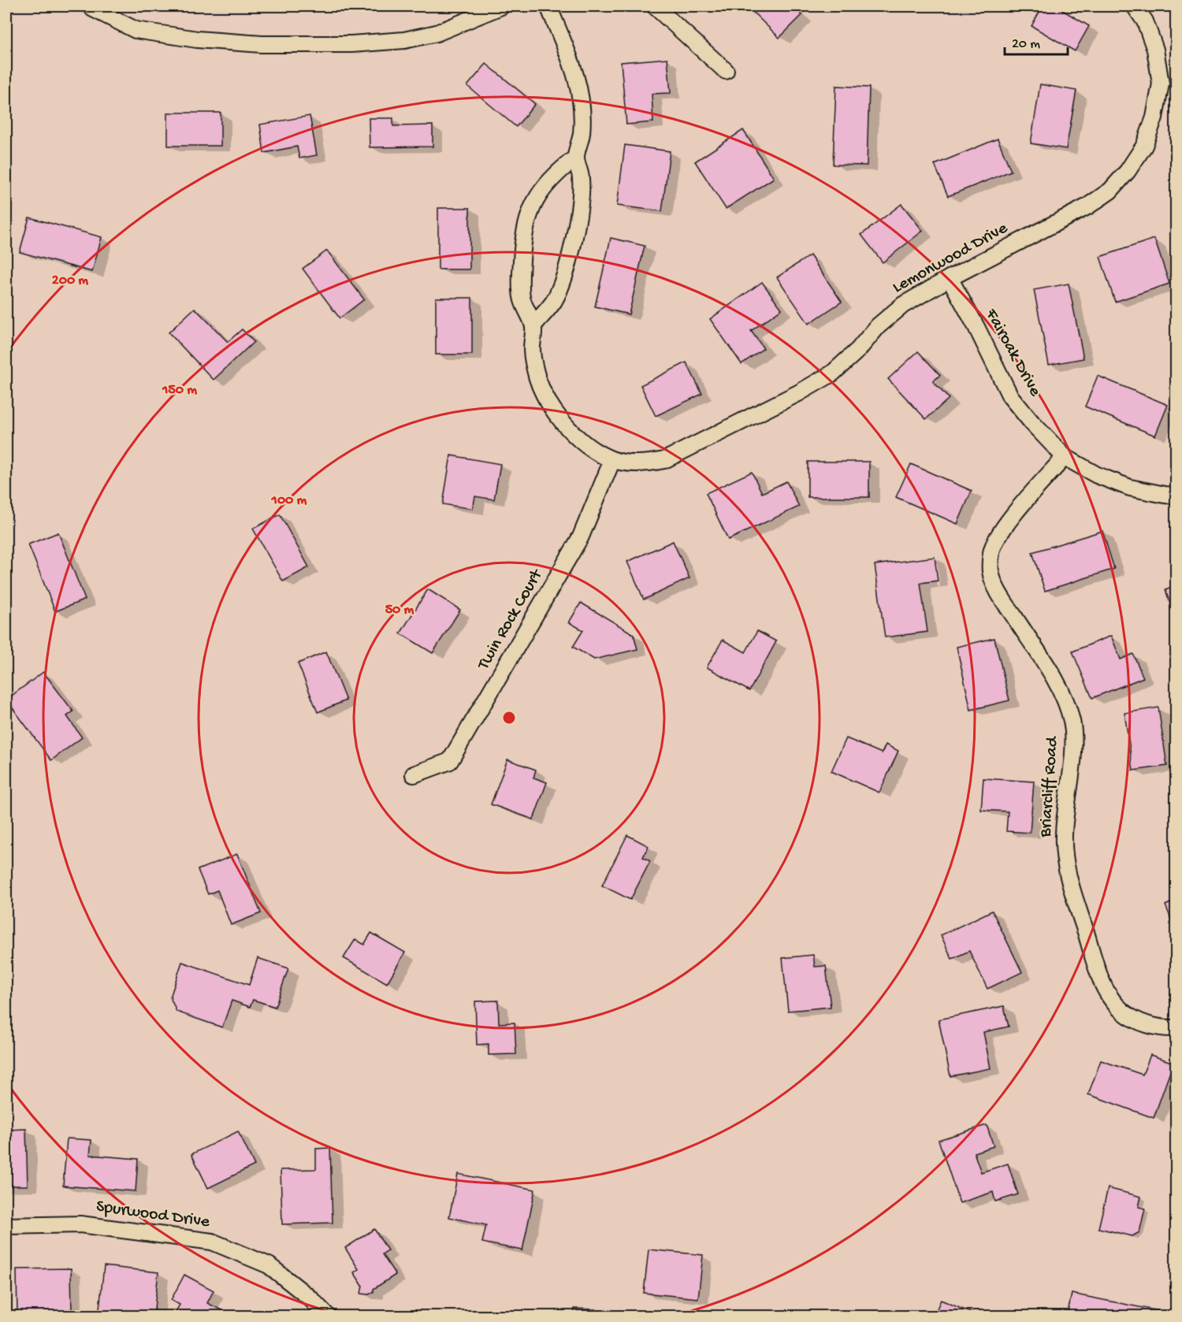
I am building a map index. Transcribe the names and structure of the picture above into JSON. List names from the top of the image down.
{
  "streets": {
    "street": [
      "Lemonwood Drive",
      "Fairoak Drive",
      "Twin Rock Court",
      "Briarcliff Road",
      "Spurwood Drive"
    ]
  },
  "crossings": [
    ["Lemonwood Drive", "Fairoak Drive"],
    ["Lemonwood Drive", "Twin Rock Court"],
    ["Fairoak Drive", "Briarcliff Road"]
  ],
  "scale_bar": "20 m",
  "rings": [
    "200 m",
    "150 m",
    "100 m",
    "50 m"
  ]
}
